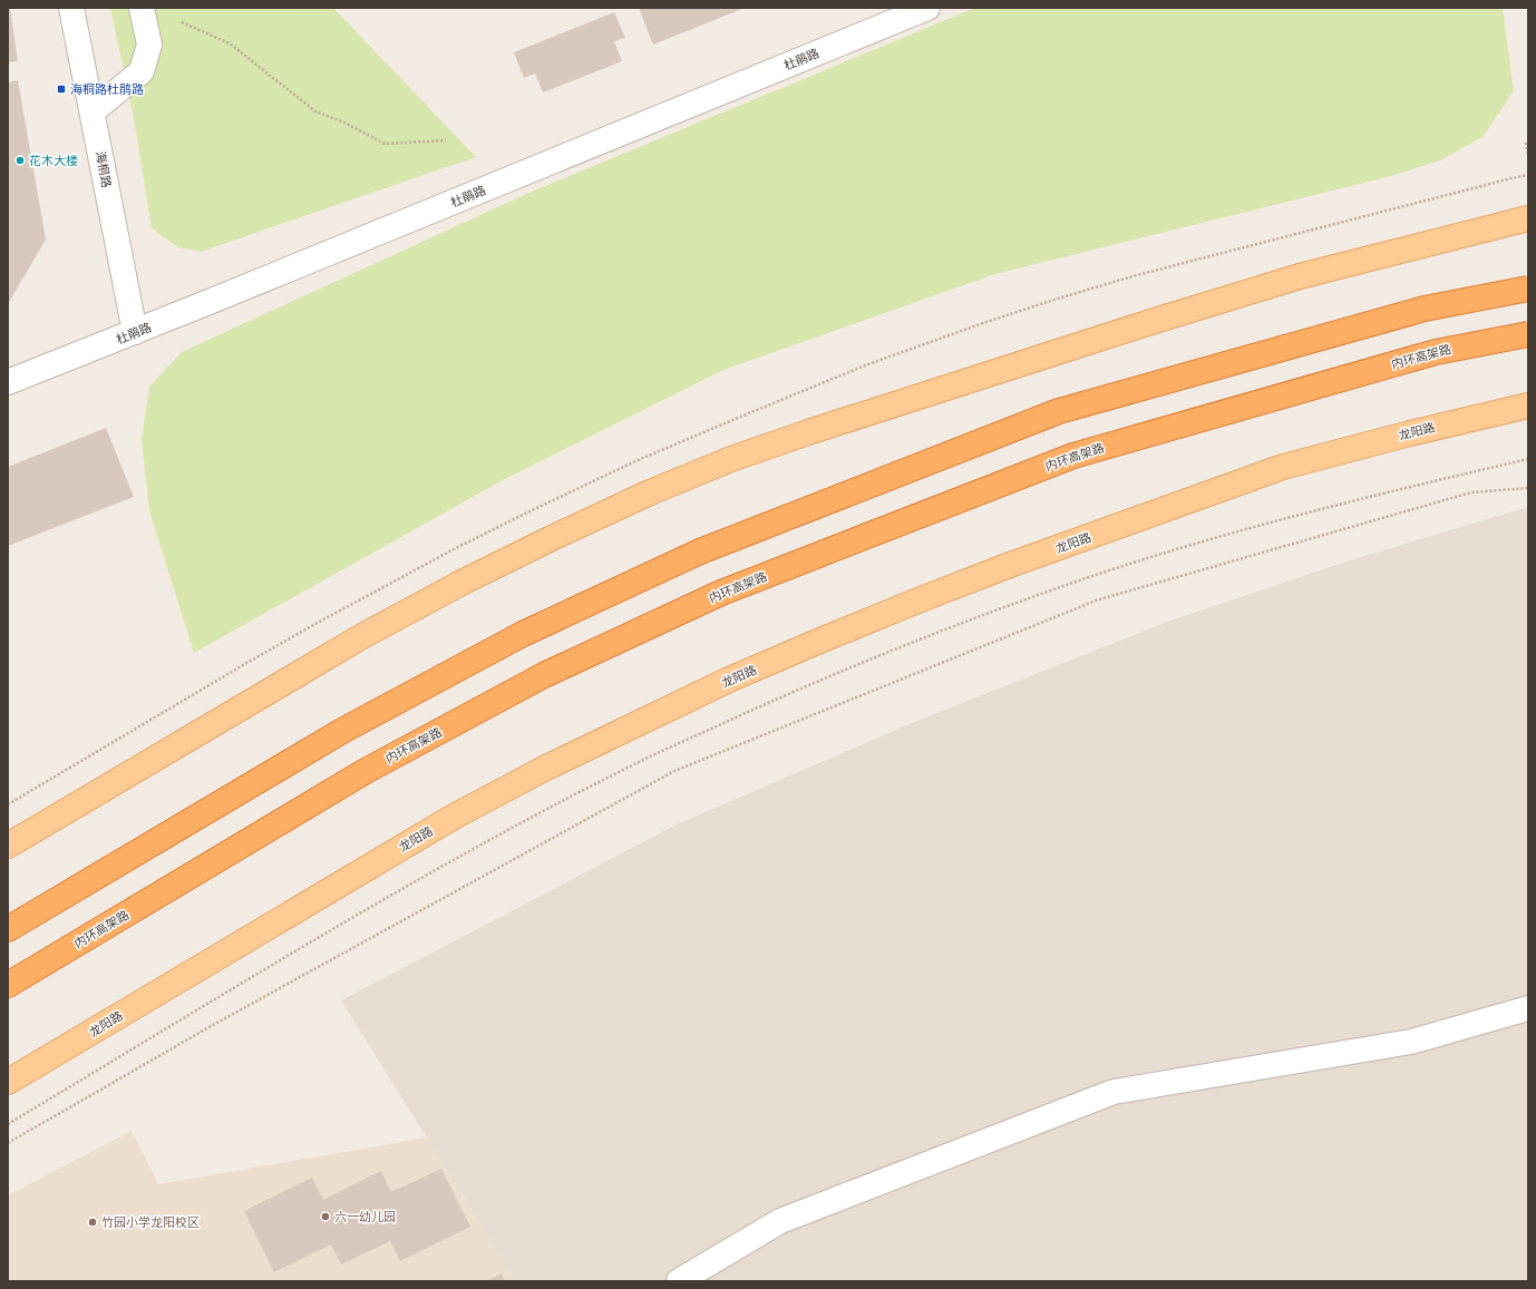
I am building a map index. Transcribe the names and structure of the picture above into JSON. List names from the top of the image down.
{
  "streets": {
    "highway": ["内环高架路"],
    "main road": ["龙阳路"],
    "street": ["杜鹃路", "海桐路"]
  },
  "crossings": [
    ["杜鹃路", "海桐路"]
  ],
  "places": {
    "transit": ["海桐路杜鹃路"],
    "other": ["花木大楼", "六一幼儿园", "竹园小学龙阳校区"]
  }
}
